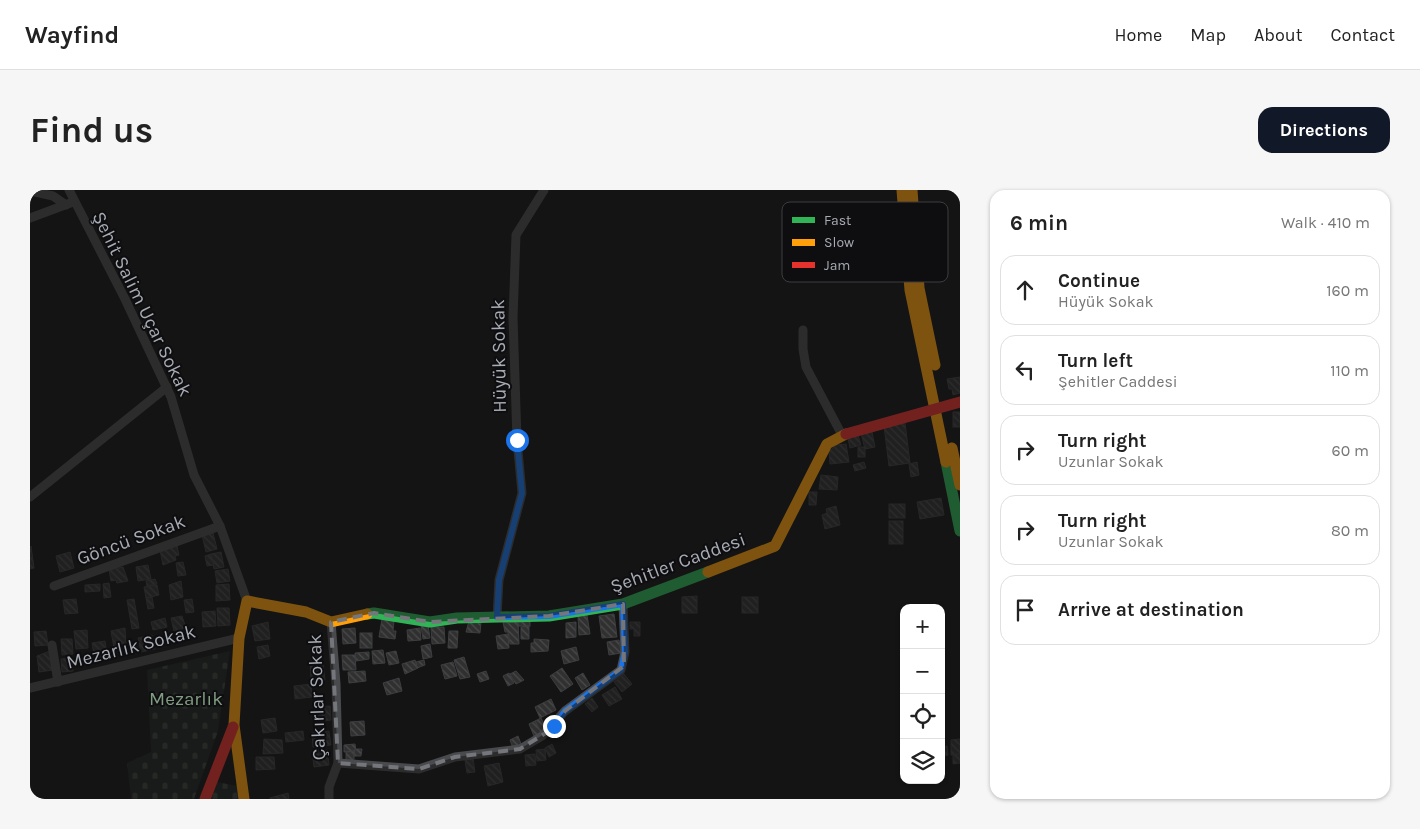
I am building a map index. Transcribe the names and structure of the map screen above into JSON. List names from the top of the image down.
{
  "streets": {
    "street": [
      "Şehit Salim Uçar Sokak",
      "Hüyük Sokak",
      "Göncü Sokak",
      "Şehitler Caddesi",
      "Mezarlık Sokak",
      "Çakırlar Sokak"
    ]
  },
  "crossings": [
    ["Şehit Salim Uçar Sokak", "Göncü Sokak"],
    ["Hüyük Sokak", "Şehitler Caddesi"],
    ["Şehitler Caddesi", "Çakırlar Sokak"]
  ],
  "parks": ["Mezarlık"],
  "legend": ["Fast", "Slow", "Jam"],
  "page": {
    "header": "Wayfind",
    "nav": [
      "Home",
      "Map",
      "About",
      "Contact"
    ],
    "buttons": "Directions",
    "title": "Find us",
    "heading": ["6 min", "Walk · 410 m"],
    "list": [
      ["Continue", "Hüyük Sokak", "160 m"],
      ["Turn left", "Şehitler Caddesi", "110 m"],
      ["Turn right", "Uzunlar Sokak", "60 m"],
      ["Turn right", "Uzunlar Sokak", "80 m"],
      "Arrive at destination"
    ],
    "map_buttons": ["+", "−"]
  }
}
